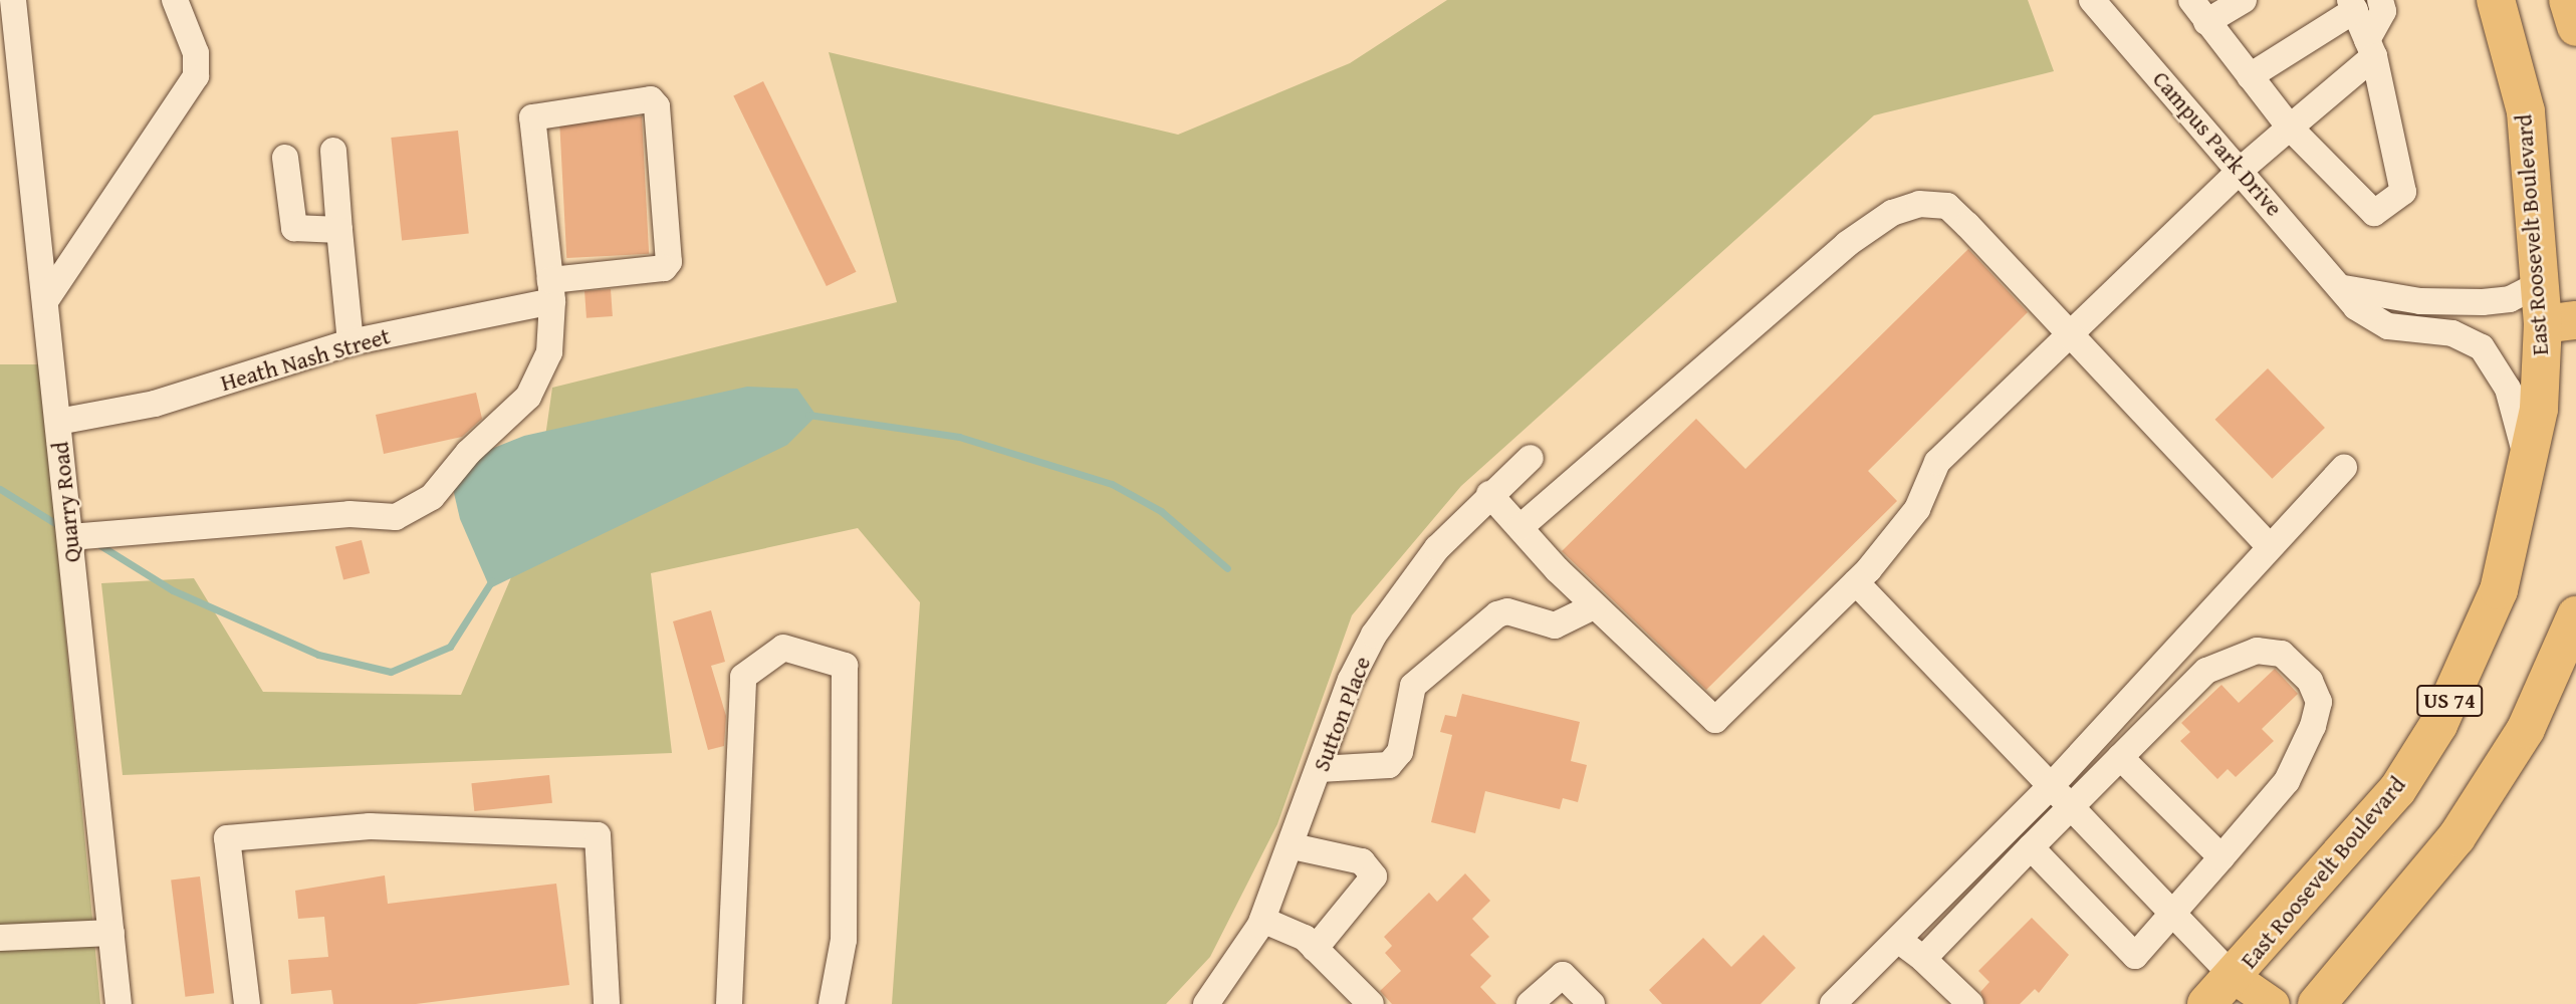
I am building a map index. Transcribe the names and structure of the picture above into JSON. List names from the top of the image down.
{
  "streets": {
    "highway": ["East Roosevelt Boulevard", "US 74"],
    "street": [
      "Campus Park Drive",
      "Heath Nash Street",
      "Quarry Road",
      "Sutton Place"
    ]
  },
  "crossings": [
    ["Campus Park Drive", "East Roosevelt Boulevard"],
    ["Heath Nash Street", "Quarry Road"]
  ]
}
